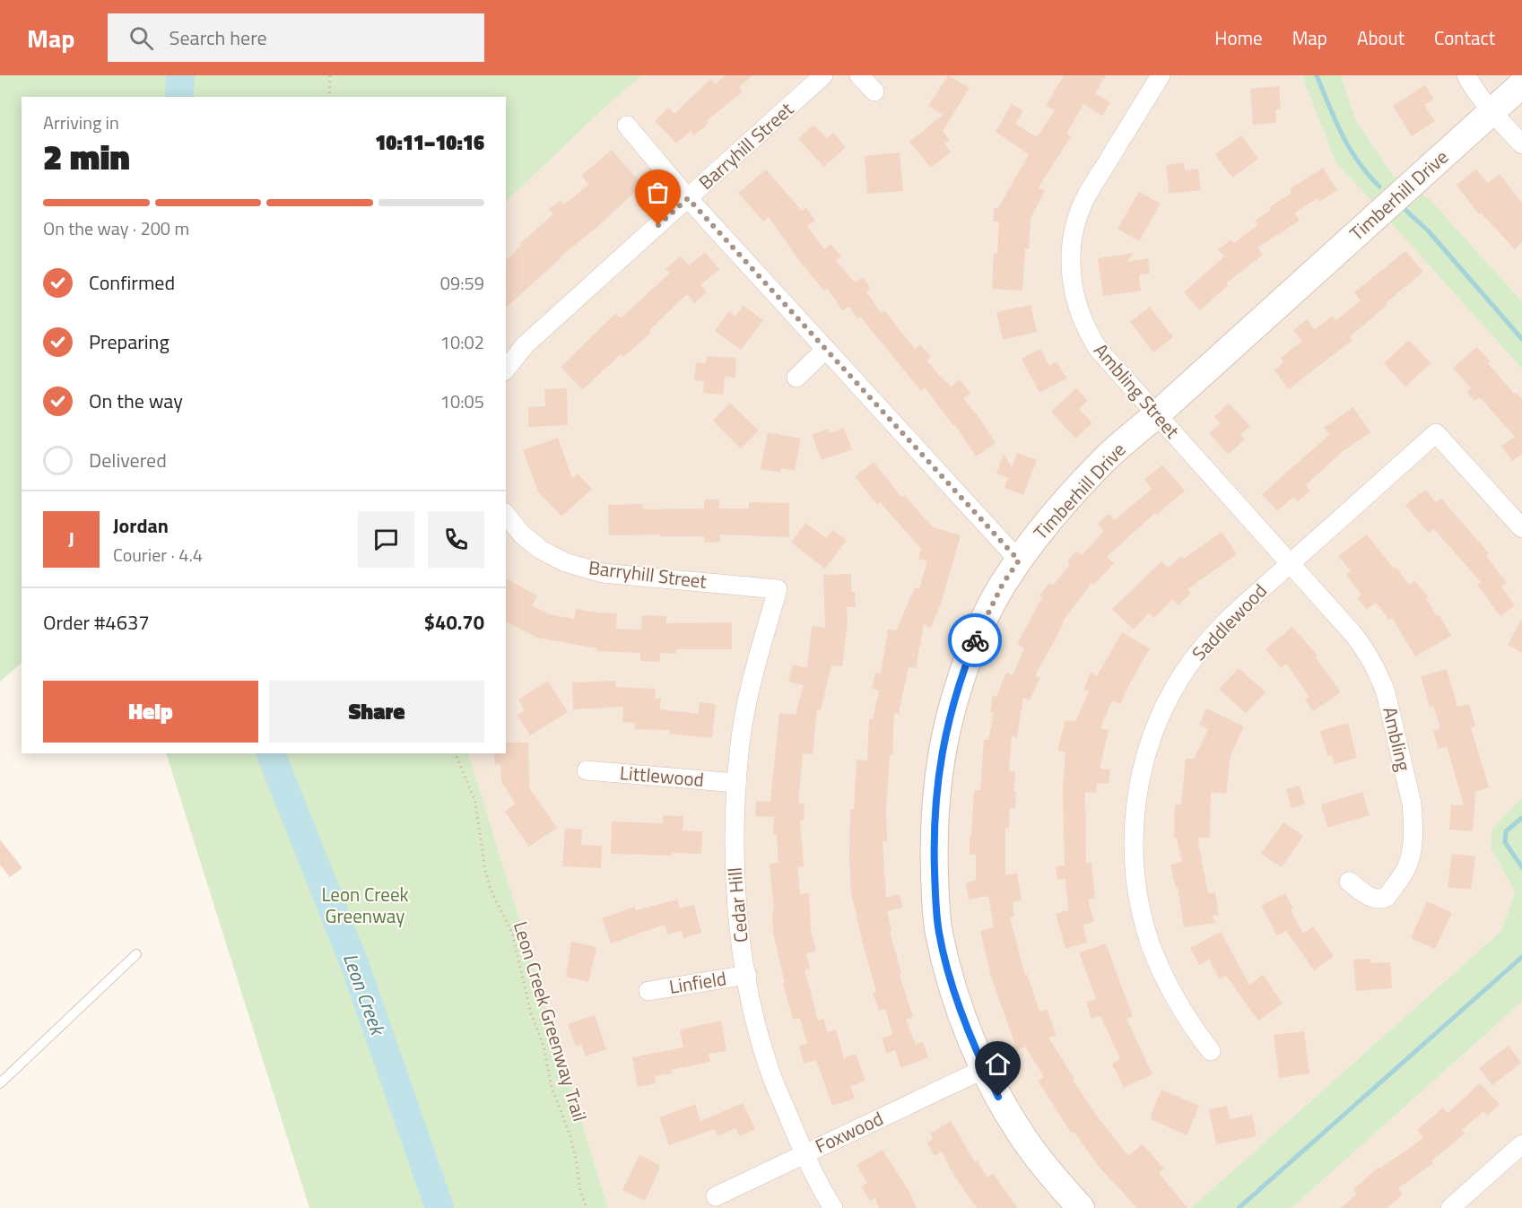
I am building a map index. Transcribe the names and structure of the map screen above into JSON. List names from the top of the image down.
{
  "streets": {
    "street": [
      "Barryhill Street",
      "Timberhill Drive",
      "Ambling Street",
      "Saddlewood",
      "Ambling",
      "Littlewood",
      "Cedar Hill",
      "Linfield",
      "Foxwood"
    ],
    "path": ["Leon Creek Greenway Trail"]
  },
  "crossings": [
    ["Barryhill Street", "Cedar Hill"],
    ["Timberhill Drive", "Ambling Street"],
    ["Timberhill Drive", "Foxwood"],
    ["Ambling Street", "Saddlewood"],
    ["Ambling Street", "Ambling"],
    ["Saddlewood", "Ambling"],
    ["Littlewood", "Cedar Hill"],
    ["Cedar Hill", "Linfield"],
    ["Cedar Hill", "Foxwood"]
  ],
  "water": ["Leon Creek"],
  "parks": ["Leon Creek Greenway"],
  "page": {
    "header": "Map",
    "search": "Search here",
    "nav": [
      "Home",
      "Map",
      "About",
      "Contact"
    ],
    "heading": ["2 min", "Arriving in", "10:11–10:16"],
    "panel": [
      "Jordan",
      "Courier · 4.4",
      "Order #4637",
      "$40.70"
    ],
    "bar": "On the way · 200 m",
    "list": [
      ["Confirmed", "09:59"],
      ["Preparing", "10:02"],
      ["On the way", "10:05"],
      "Delivered"
    ],
    "round": "J",
    "buttons": ["Help", "Share"]
  }
}
